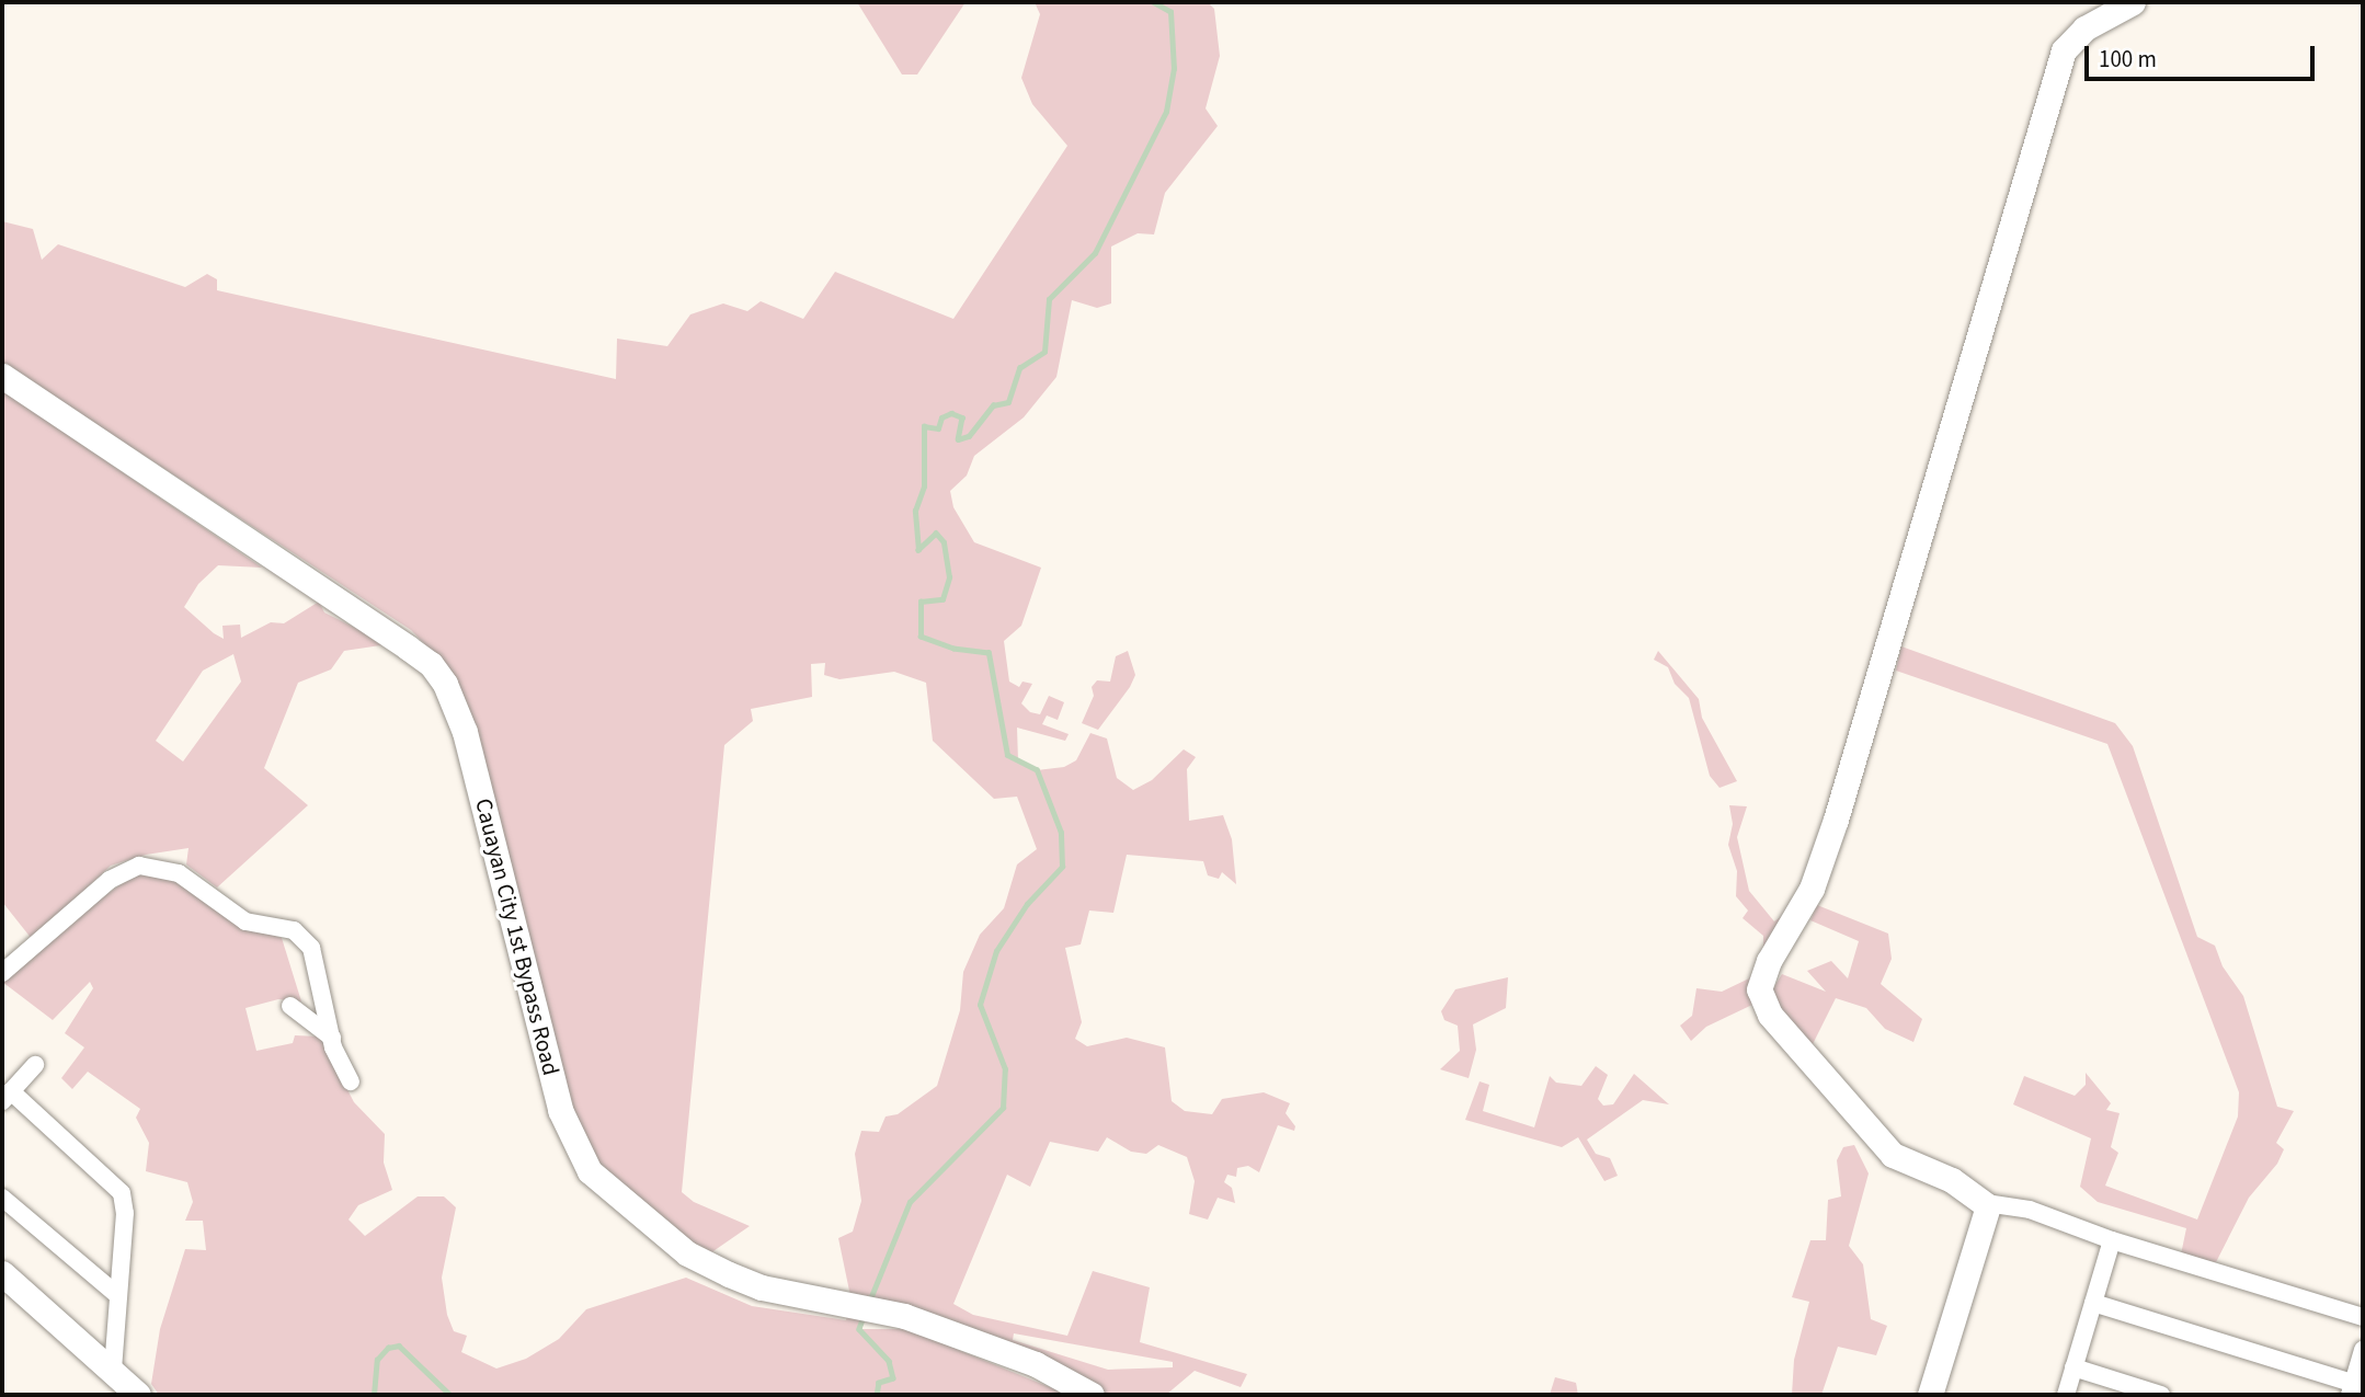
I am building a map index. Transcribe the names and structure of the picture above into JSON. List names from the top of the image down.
{
  "streets": {
    "street": ["Cauayan City 1st Bypass Road"]
  },
  "scale_bar": "100 m"
}
